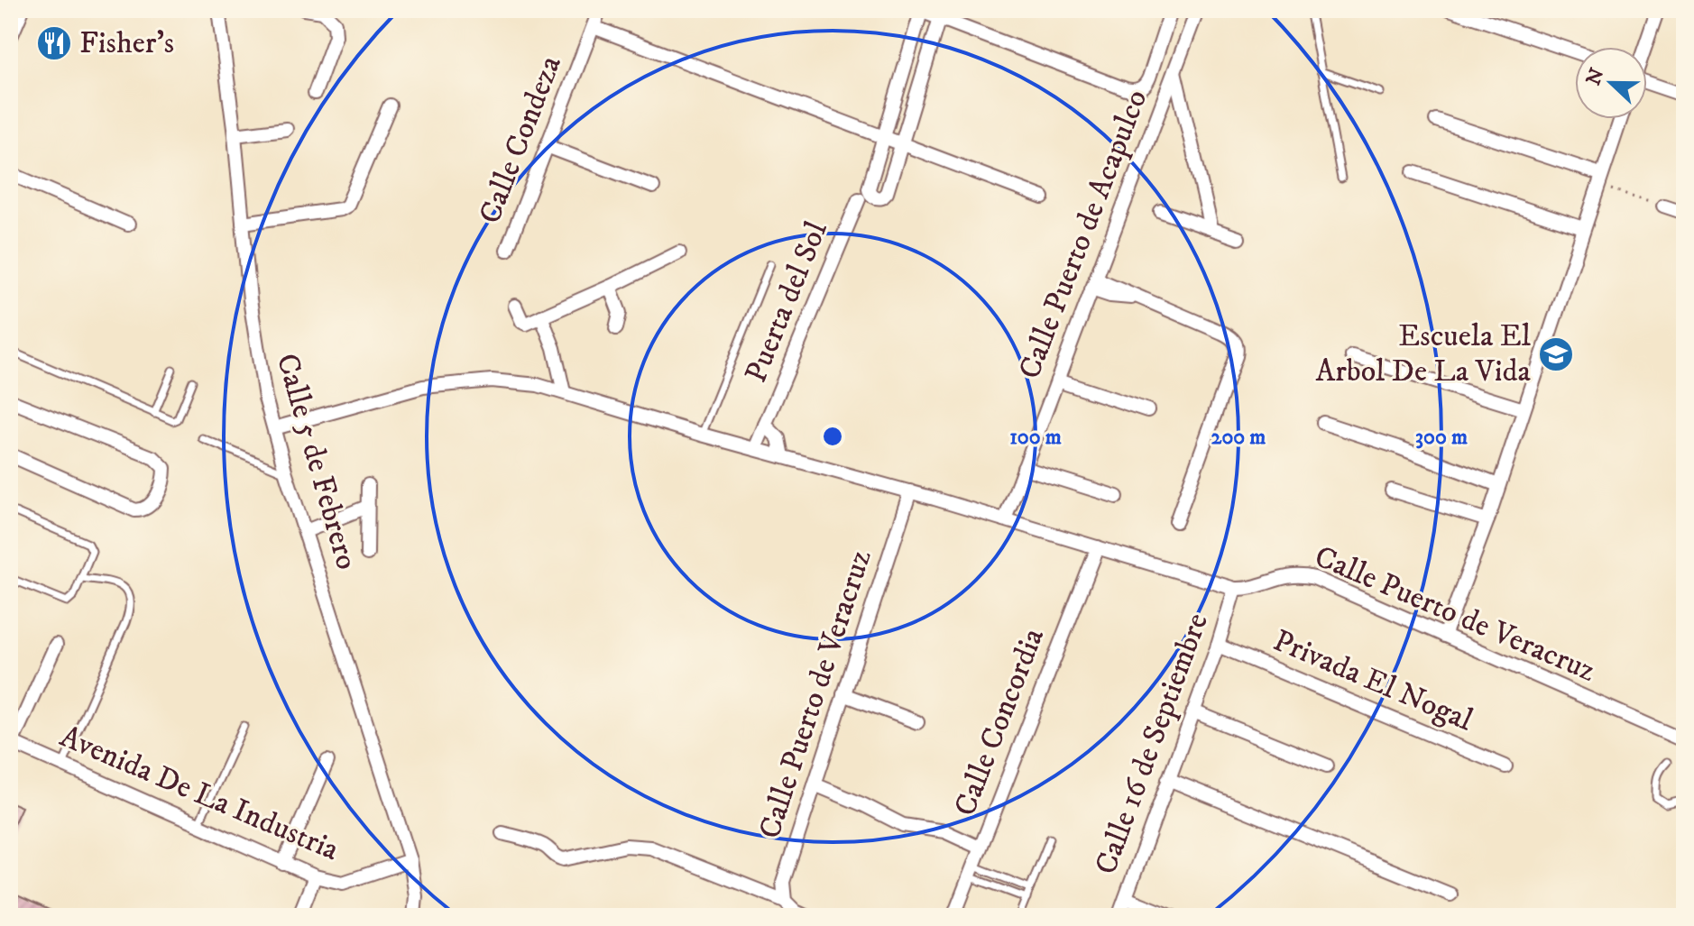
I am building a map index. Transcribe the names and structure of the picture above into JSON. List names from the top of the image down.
{
  "streets": {
    "street": [
      "Calle Condeza",
      "Calle Puerto de Acapulco",
      "Puerta del Sol",
      "Calle 5 de Febrero",
      "Calle Puerto de Veracruz",
      "Privada El Nogal",
      "Calle Concordia",
      "Calle 16 de Septiembre",
      "Avenida De La Industria"
    ]
  },
  "crossings": [
    ["Calle Puerto de Acapulco", "Calle Puerto de Veracruz"],
    ["Puerta del Sol", "Calle Puerto de Veracruz"],
    ["Calle 5 de Febrero", "Calle Puerto de Veracruz"],
    ["Calle 5 de Febrero", "Avenida De La Industria"],
    ["Calle Puerto de Veracruz", "Calle Concordia"],
    ["Calle Puerto de Veracruz", "Calle 16 de Septiembre"],
    ["Privada El Nogal", "Calle 16 de Septiembre"]
  ],
  "places": {
    "restaurant": ["Fisher’s"],
    "school or university": ["Escuela El Arbol De La Vida"]
  },
  "north": "left",
  "rings": ["100 m", "200 m", "300 m"]
}
